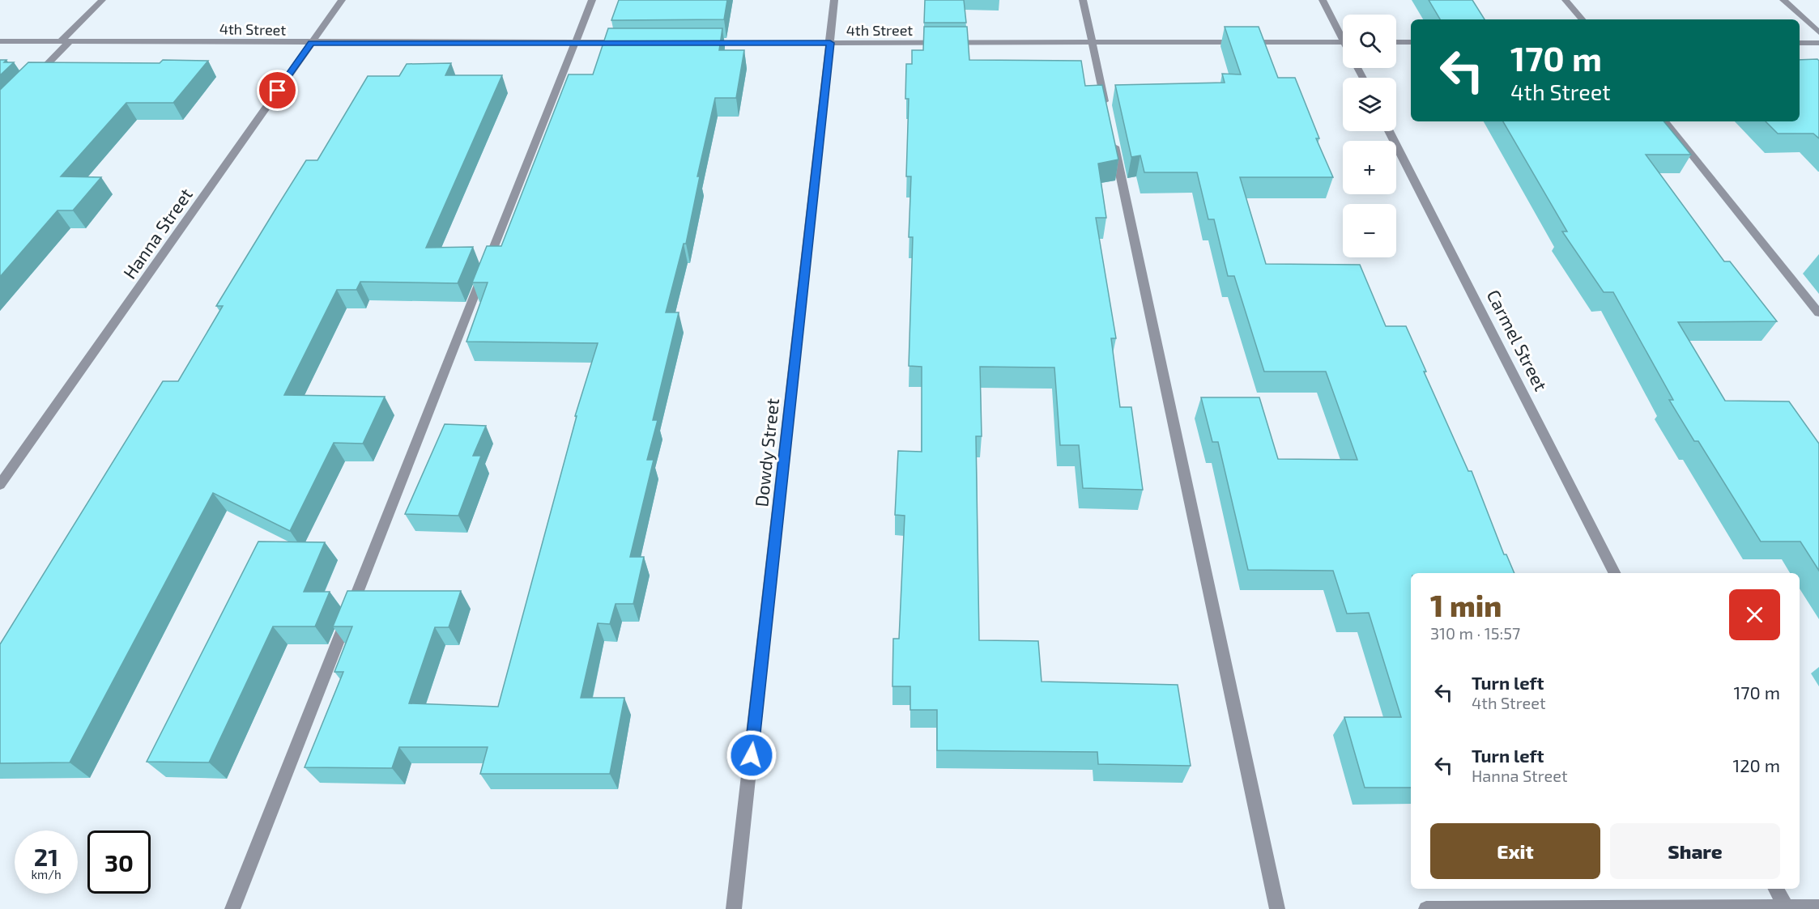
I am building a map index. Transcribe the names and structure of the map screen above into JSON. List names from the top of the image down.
{
  "streets": {
    "street": [
      "4th Street",
      "Hanna Street",
      "Carmel Street",
      "Dowdy Street"
    ]
  },
  "crossings": [
    ["4th Street", "Hanna Street"],
    ["4th Street", "Dowdy Street"]
  ],
  "page": {
    "map_buttons": ["+", "−"],
    "turn": ["170 m", "4th Street"],
    "heading": ["1 min", "310 m · 15:57"],
    "list": [
      {
        "name": "Turn left",
        "note": "4th Street",
        "value": "170 m"
      },
      {
        "name": "Turn left",
        "note": "Hanna Street",
        "value": "120 m"
      }
    ],
    "buttons": ["Exit", "Share"],
    "speed": "21 km/h",
    "limit": "30"
  }
}
